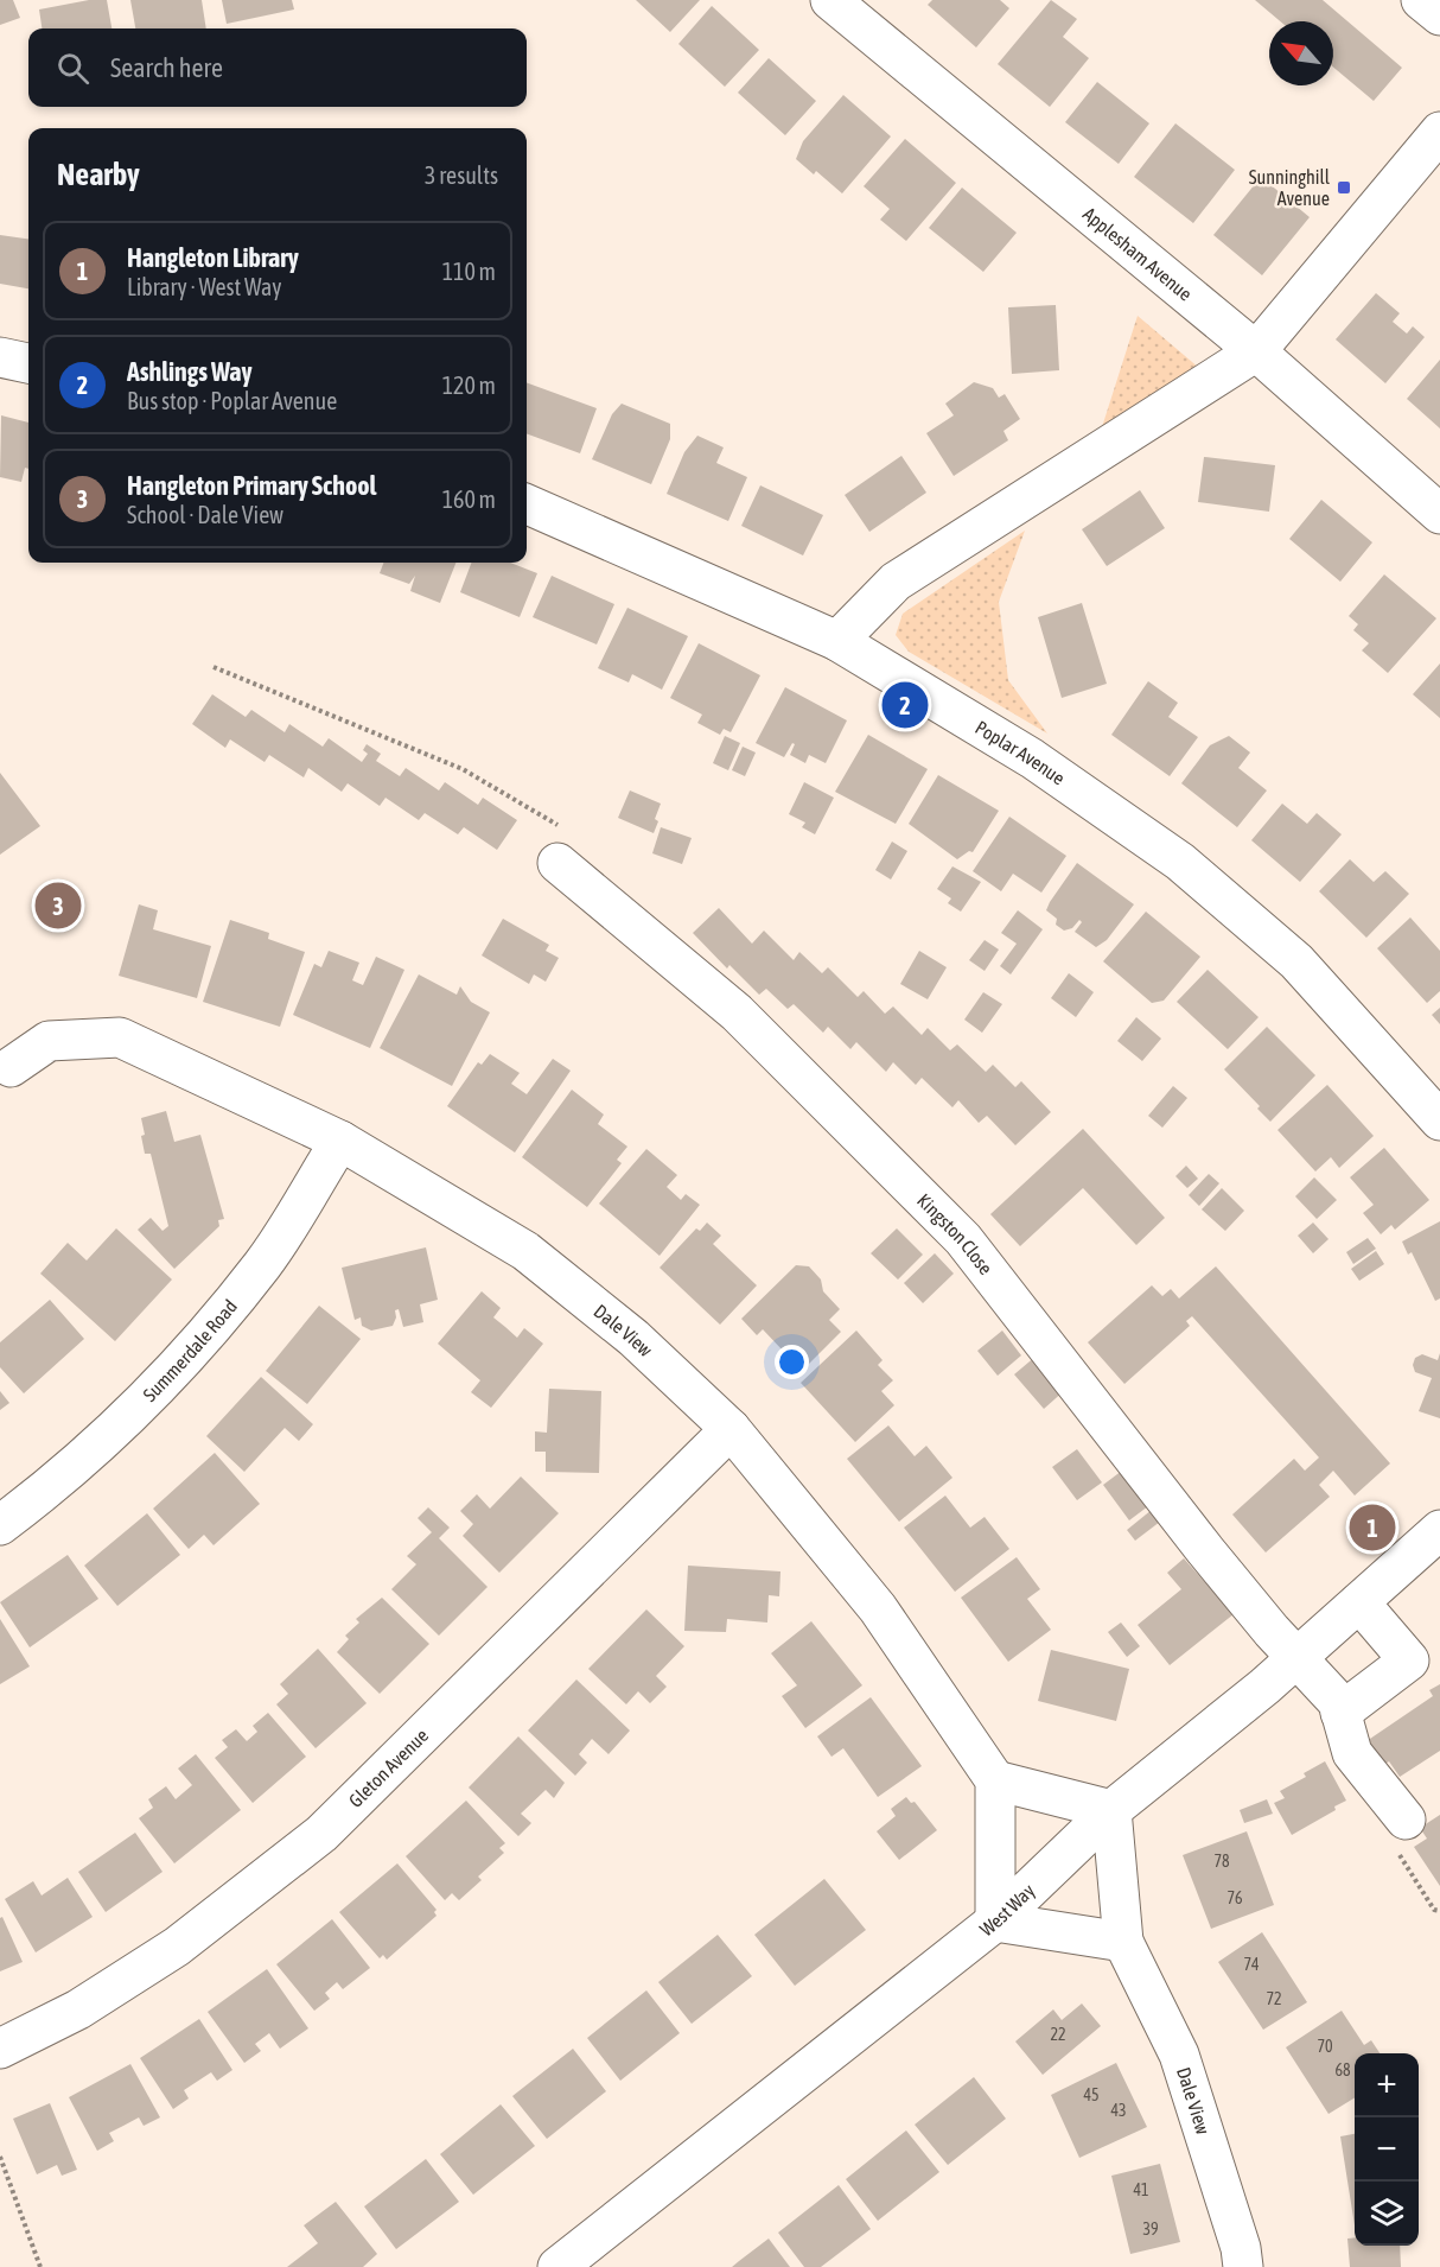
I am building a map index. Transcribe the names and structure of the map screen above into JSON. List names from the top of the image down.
{
  "streets": {
    "street": [
      "Applesham Avenue",
      "Poplar Avenue",
      "Kingston Close",
      "Dale View",
      "Summerdale Road",
      "Gleton Avenue",
      "West Way"
    ]
  },
  "crossings": [
    ["Kingston Close", "West Way"],
    ["Dale View", "Summerdale Road"],
    ["Dale View", "Gleton Avenue"],
    ["Dale View", "West Way"]
  ],
  "places": {
    "transit": ["Sunninghill Avenue"]
  },
  "house_numbers": [
    "78",
    "76",
    "74",
    "72",
    "22",
    "70",
    "68",
    "45",
    "43",
    "41",
    "39"
  ],
  "north": "top left",
  "page": {
    "search": "Search here",
    "heading": ["Nearby", "3 results"],
    "list": [
      {
        "mark": "1",
        "name": "Hangleton Library",
        "note": "Library · West Way",
        "value": "110 m"
      },
      {
        "mark": "2",
        "name": "Ashlings Way",
        "note": "Bus stop · Poplar Avenue",
        "value": "120 m"
      },
      {
        "mark": "3",
        "name": "Hangleton Primary School",
        "note": "School · Dale View",
        "value": "160 m"
      }
    ],
    "pins": ["2", "3", "1"],
    "map_buttons": ["+", "−"]
  }
}
